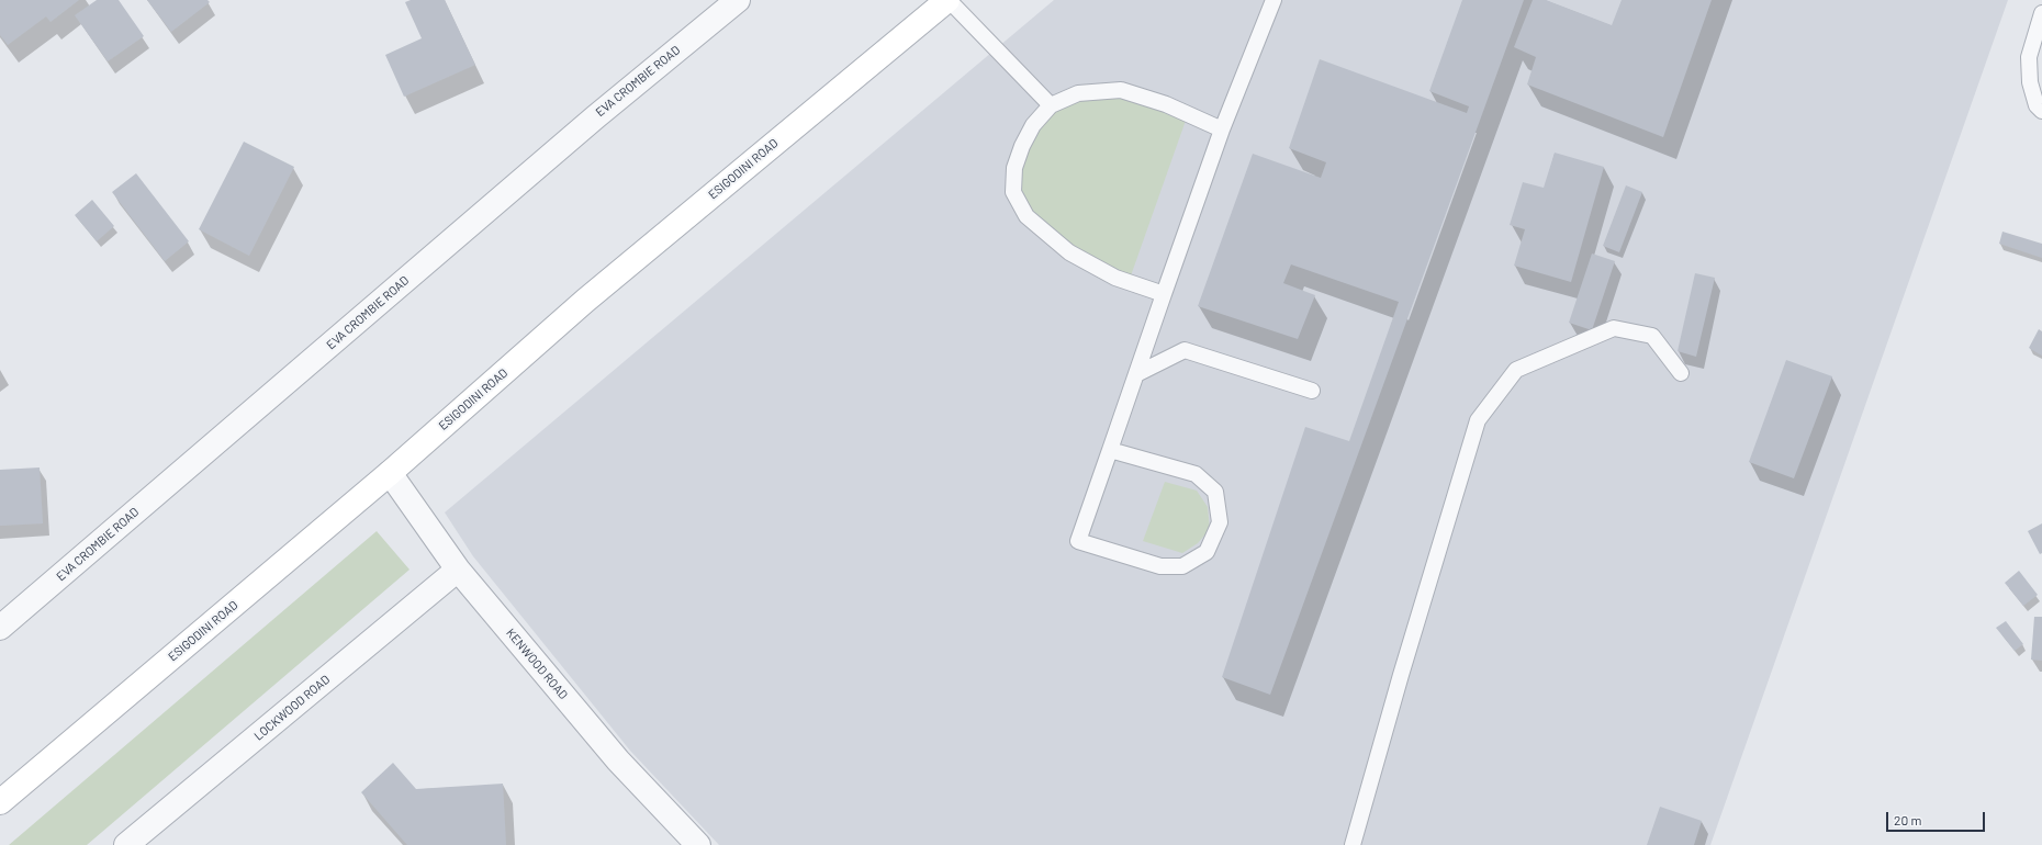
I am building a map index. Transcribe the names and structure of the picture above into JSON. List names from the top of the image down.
{
  "streets": {
    "main road": ["ESIGODINI ROAD"],
    "street": ["EVA CROMBIE ROAD", "KENWOOD ROAD", "LOCKWOOD ROAD"]
  },
  "crossings": [
    ["ESIGODINI ROAD", "KENWOOD ROAD"],
    ["KENWOOD ROAD", "LOCKWOOD ROAD"]
  ],
  "scale_bar": "20 m"
}
